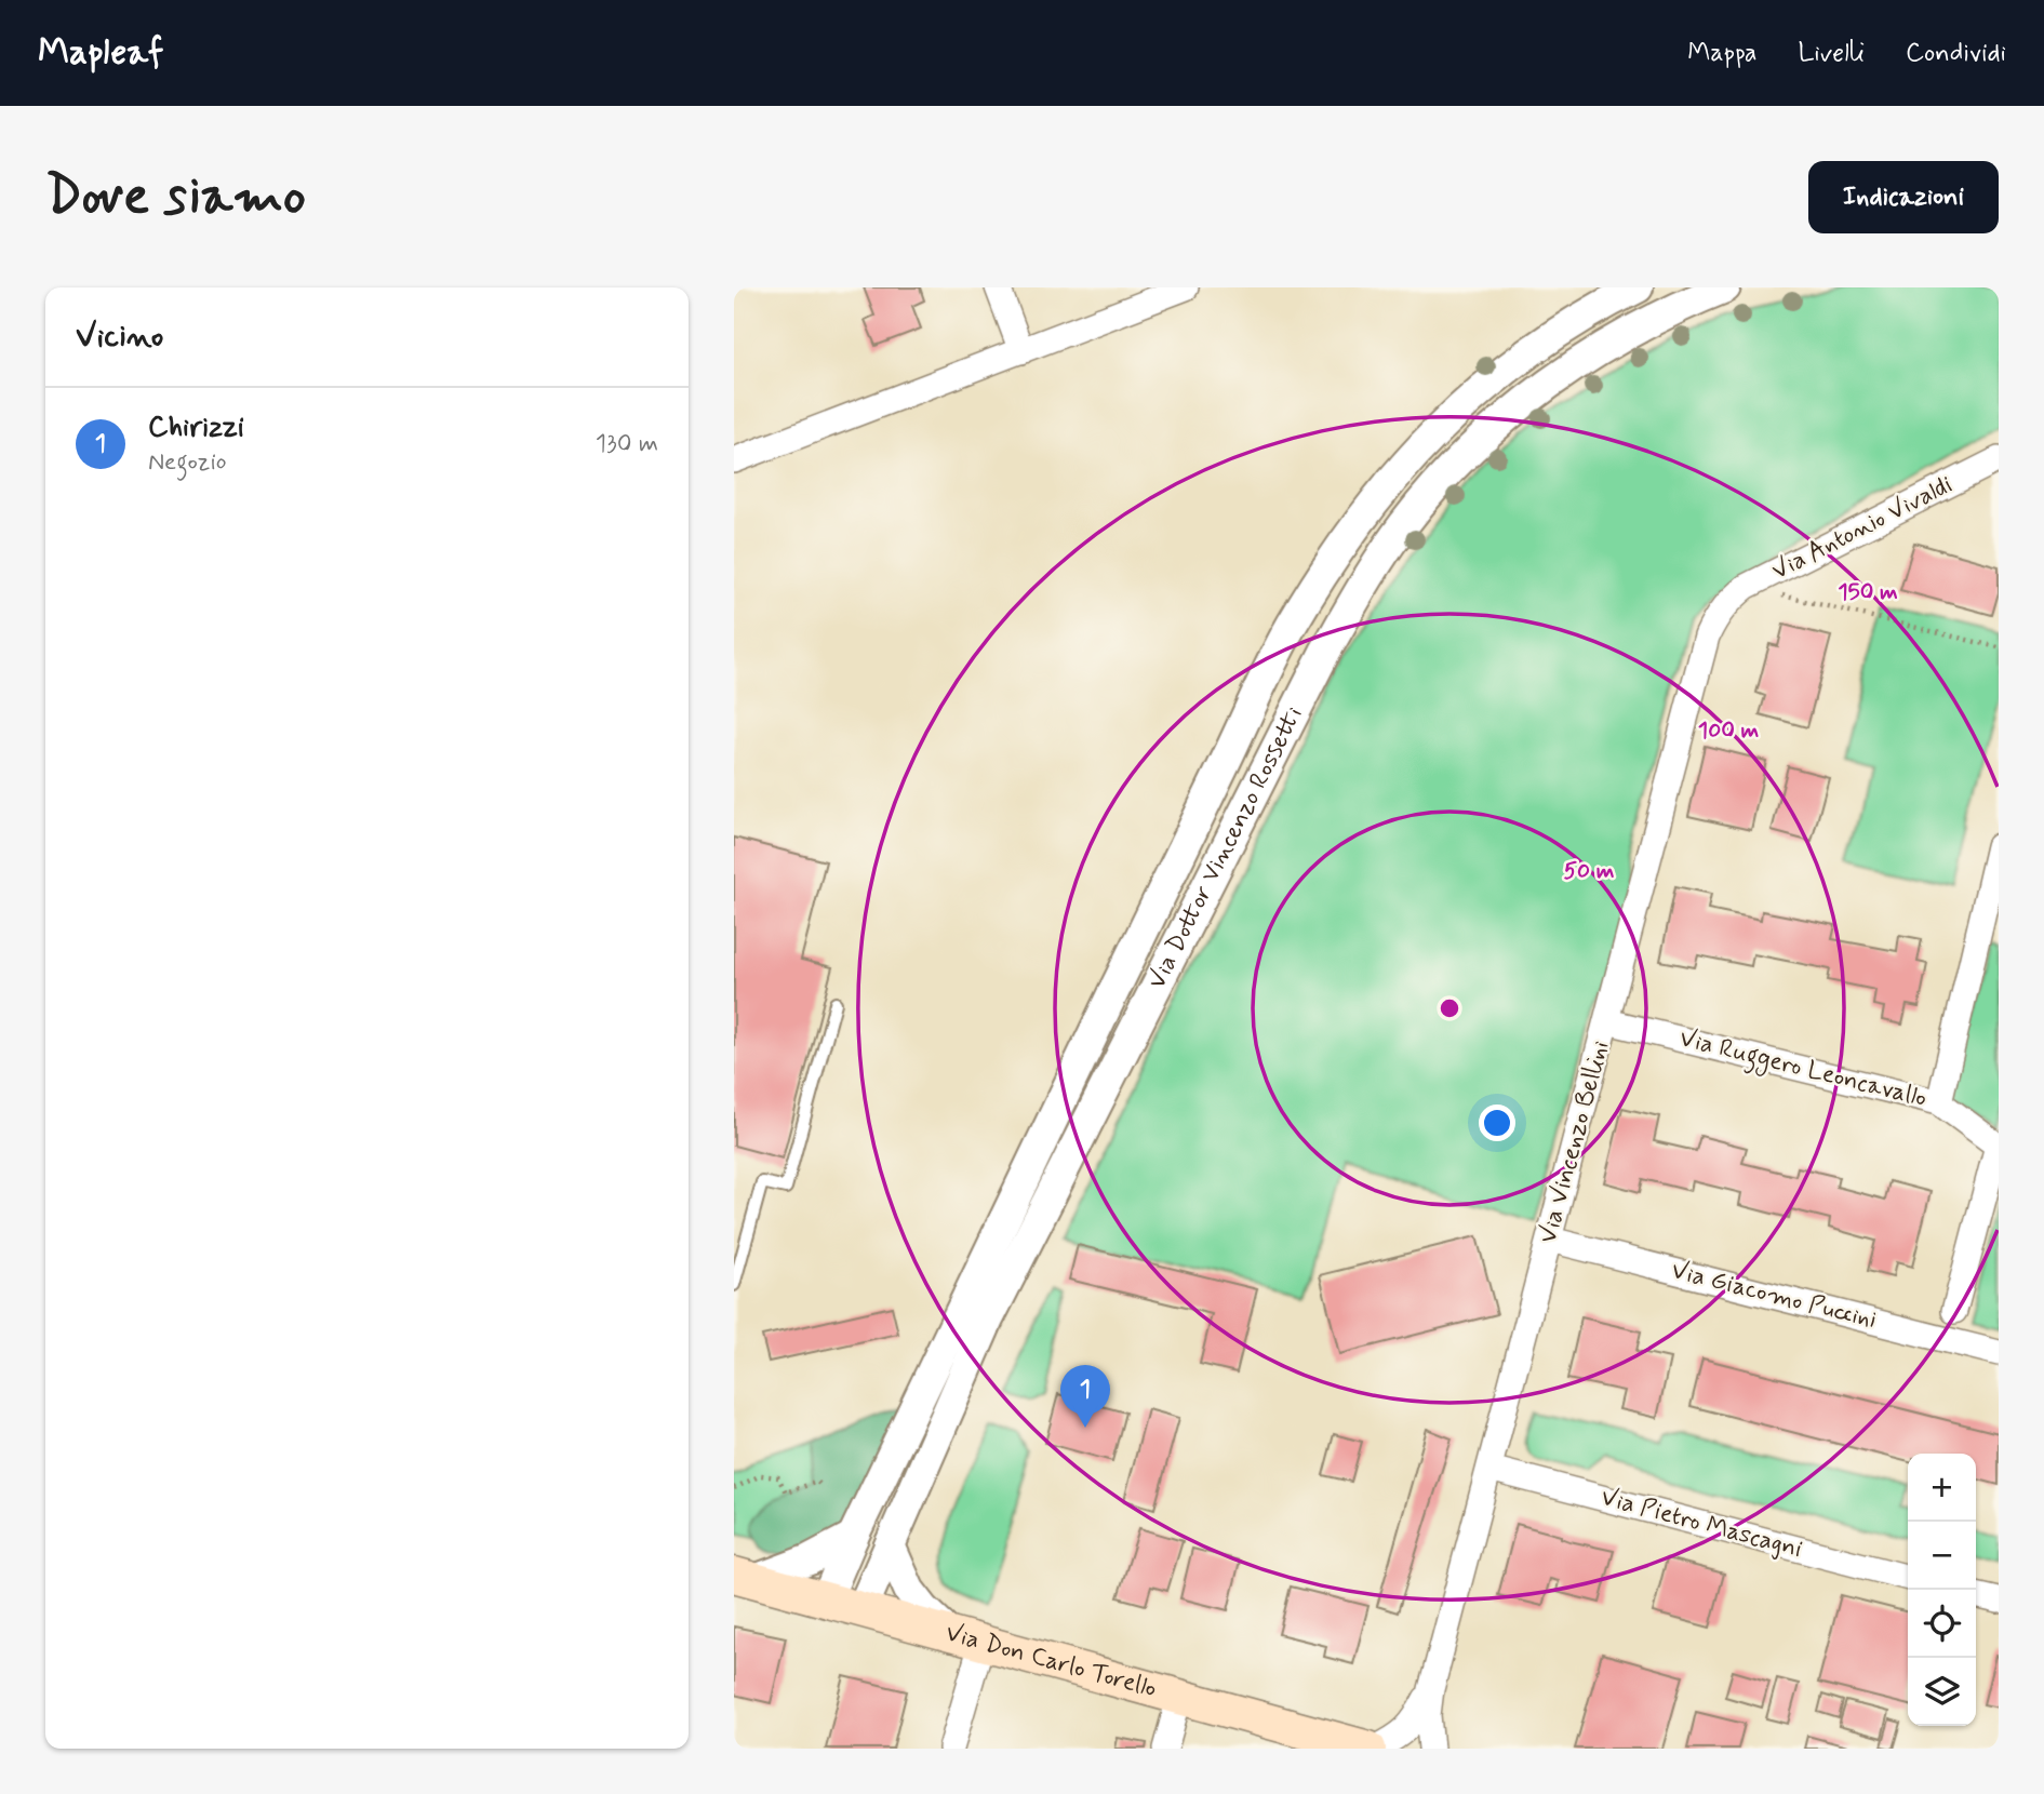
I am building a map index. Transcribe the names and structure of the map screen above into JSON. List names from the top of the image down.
{
  "streets": {
    "main road": ["Via Don Carlo Torello"],
    "street": [
      "Via Antonio Vivaldi",
      "Via Dottor Vincenzo Rossetti",
      "Via Ruggero Leoncavallo",
      "Via Vincenzo Bellini",
      "Via Giacomo Puccini",
      "Via Pietro Mascagni"
    ]
  },
  "crossings": [
    ["Via Antonio Vivaldi", "Via Vincenzo Bellini"],
    ["Via Dottor Vincenzo Rossetti", "Via Don Carlo Torello"],
    ["Via Ruggero Leoncavallo", "Via Vincenzo Bellini"],
    ["Via Vincenzo Bellini", "Via Giacomo Puccini"],
    ["Via Vincenzo Bellini", "Via Pietro Mascagni"]
  ],
  "page": {
    "header": "Mapleaf",
    "nav": ["Mappa", "Livelli", "Condividi"],
    "buttons": "Indicazioni",
    "title": "Dove siamo",
    "heading": "Vicino",
    "list": [
      {
        "mark": "1",
        "name": "Chirizzi",
        "note": "Negozio",
        "value": "130 m"
      }
    ],
    "pins": "1",
    "map_buttons": ["+", "−"]
  },
  "rings": ["150 m", "100 m", "50 m"]
}
